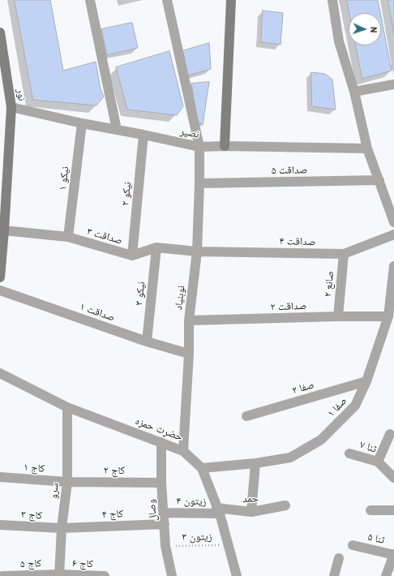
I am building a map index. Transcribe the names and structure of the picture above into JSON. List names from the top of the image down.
{
  "streets": {
    "main road": ["نور"],
    "street": [
      "نصیر",
      "صداقت ۵",
      "نیکو ۱",
      "نیکو ۲",
      "صداقت ۳",
      "صداقت ۴",
      "صانع ۲",
      "نیکو ۳",
      "نوبنیاد",
      "صداقت ۲",
      "صداقت ۱",
      "صفا ۲",
      "صفا ۱",
      "حضرت حمزه",
      "ثنا ۷",
      "کاج ۱",
      "کاج ۲",
      "سرو",
      "حمد",
      "زیتون ۴",
      "وصال",
      "کاج ۴",
      "کاج ۳",
      "ثنا ۵",
      "کاج ۵",
      "کاج ۶"
    ],
    "path": ["زیتون ۳"]
  },
  "crossings": [
    ["نور", "نصیر"],
    ["نور", "صداقت ۳"],
    ["نصیر", "نیکو ۱"],
    ["نصیر", "نیکو ۲"],
    ["نصیر", "نوبنیاد"],
    ["صداقت ۵", "نوبنیاد"],
    ["نیکو ۱", "صداقت ۳"],
    ["نیکو ۲", "صداقت ۳"],
    ["صداقت ۳", "صداقت ۴"],
    ["صداقت ۳", "نیکو ۳"],
    ["صداقت ۳", "نوبنیاد"],
    ["صداقت ۴", "صانع ۲"],
    ["صداقت ۴", "نوبنیاد"],
    ["صانع ۲", "صداقت ۲"],
    ["نیکو ۳", "صداقت ۱"],
    ["نوبنیاد", "صداقت ۲"],
    ["نوبنیاد", "صداقت ۱"],
    ["نوبنیاد", "حضرت حمزه"],
    ["صداقت ۲", "صفا ۱"],
    ["صفا ۲", "صفا ۱"],
    ["صفا ۱", "حضرت حمزه"],
    ["حضرت حمزه", "سرو"],
    ["حضرت حمزه", "حمد"],
    ["حضرت حمزه", "زیتون ۴"],
    ["حضرت حمزه", "وصال"],
    ["حضرت حمزه", "زیتون ۳"],
    ["کاج ۱", "کاج ۲"],
    ["کاج ۱", "سرو"],
    ["کاج ۲", "سرو"],
    ["کاج ۲", "وصال"],
    ["سرو", "کاج ۴"],
    ["سرو", "کاج ۳"],
    ["سرو", "کاج ۵"],
    ["سرو", "کاج ۶"],
    ["حمد", "زیتون ۴"],
    ["زیتون ۴", "وصال"],
    ["وصال", "کاج ۴"],
    ["وصال", "زیتون ۳"],
    ["کاج ۴", "کاج ۳"],
    ["کاج ۵", "کاج ۶"]
  ],
  "north": "right"
}
